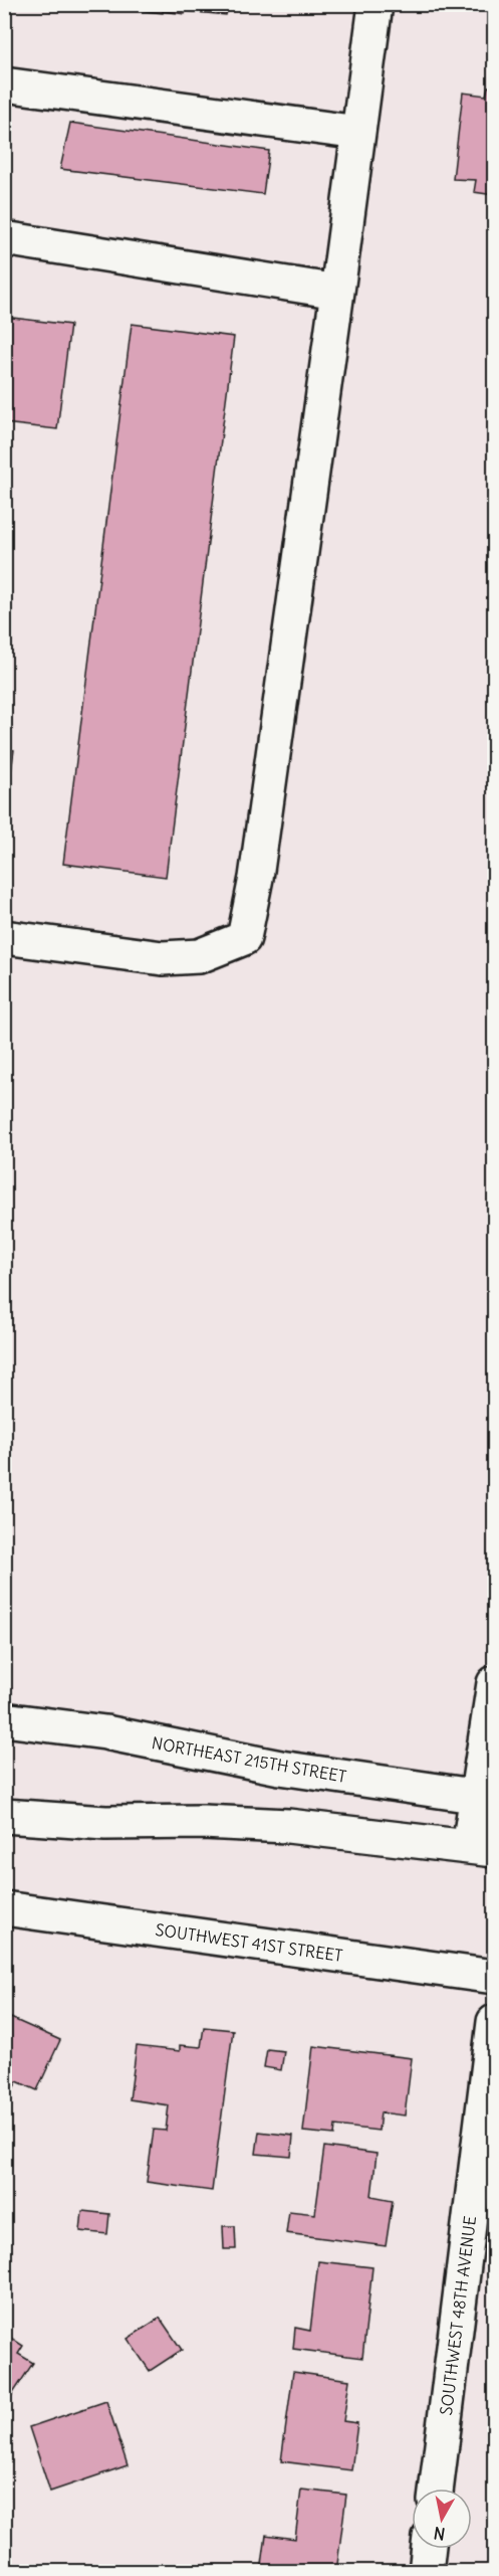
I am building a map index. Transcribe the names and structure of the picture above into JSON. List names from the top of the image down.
{
  "streets": {
    "street": ["NORTHEAST 215TH STREET", "SOUTHWEST 41ST STREET", "SOUTHWEST 48TH AVENUE"]
  },
  "north": "bottom"
}
